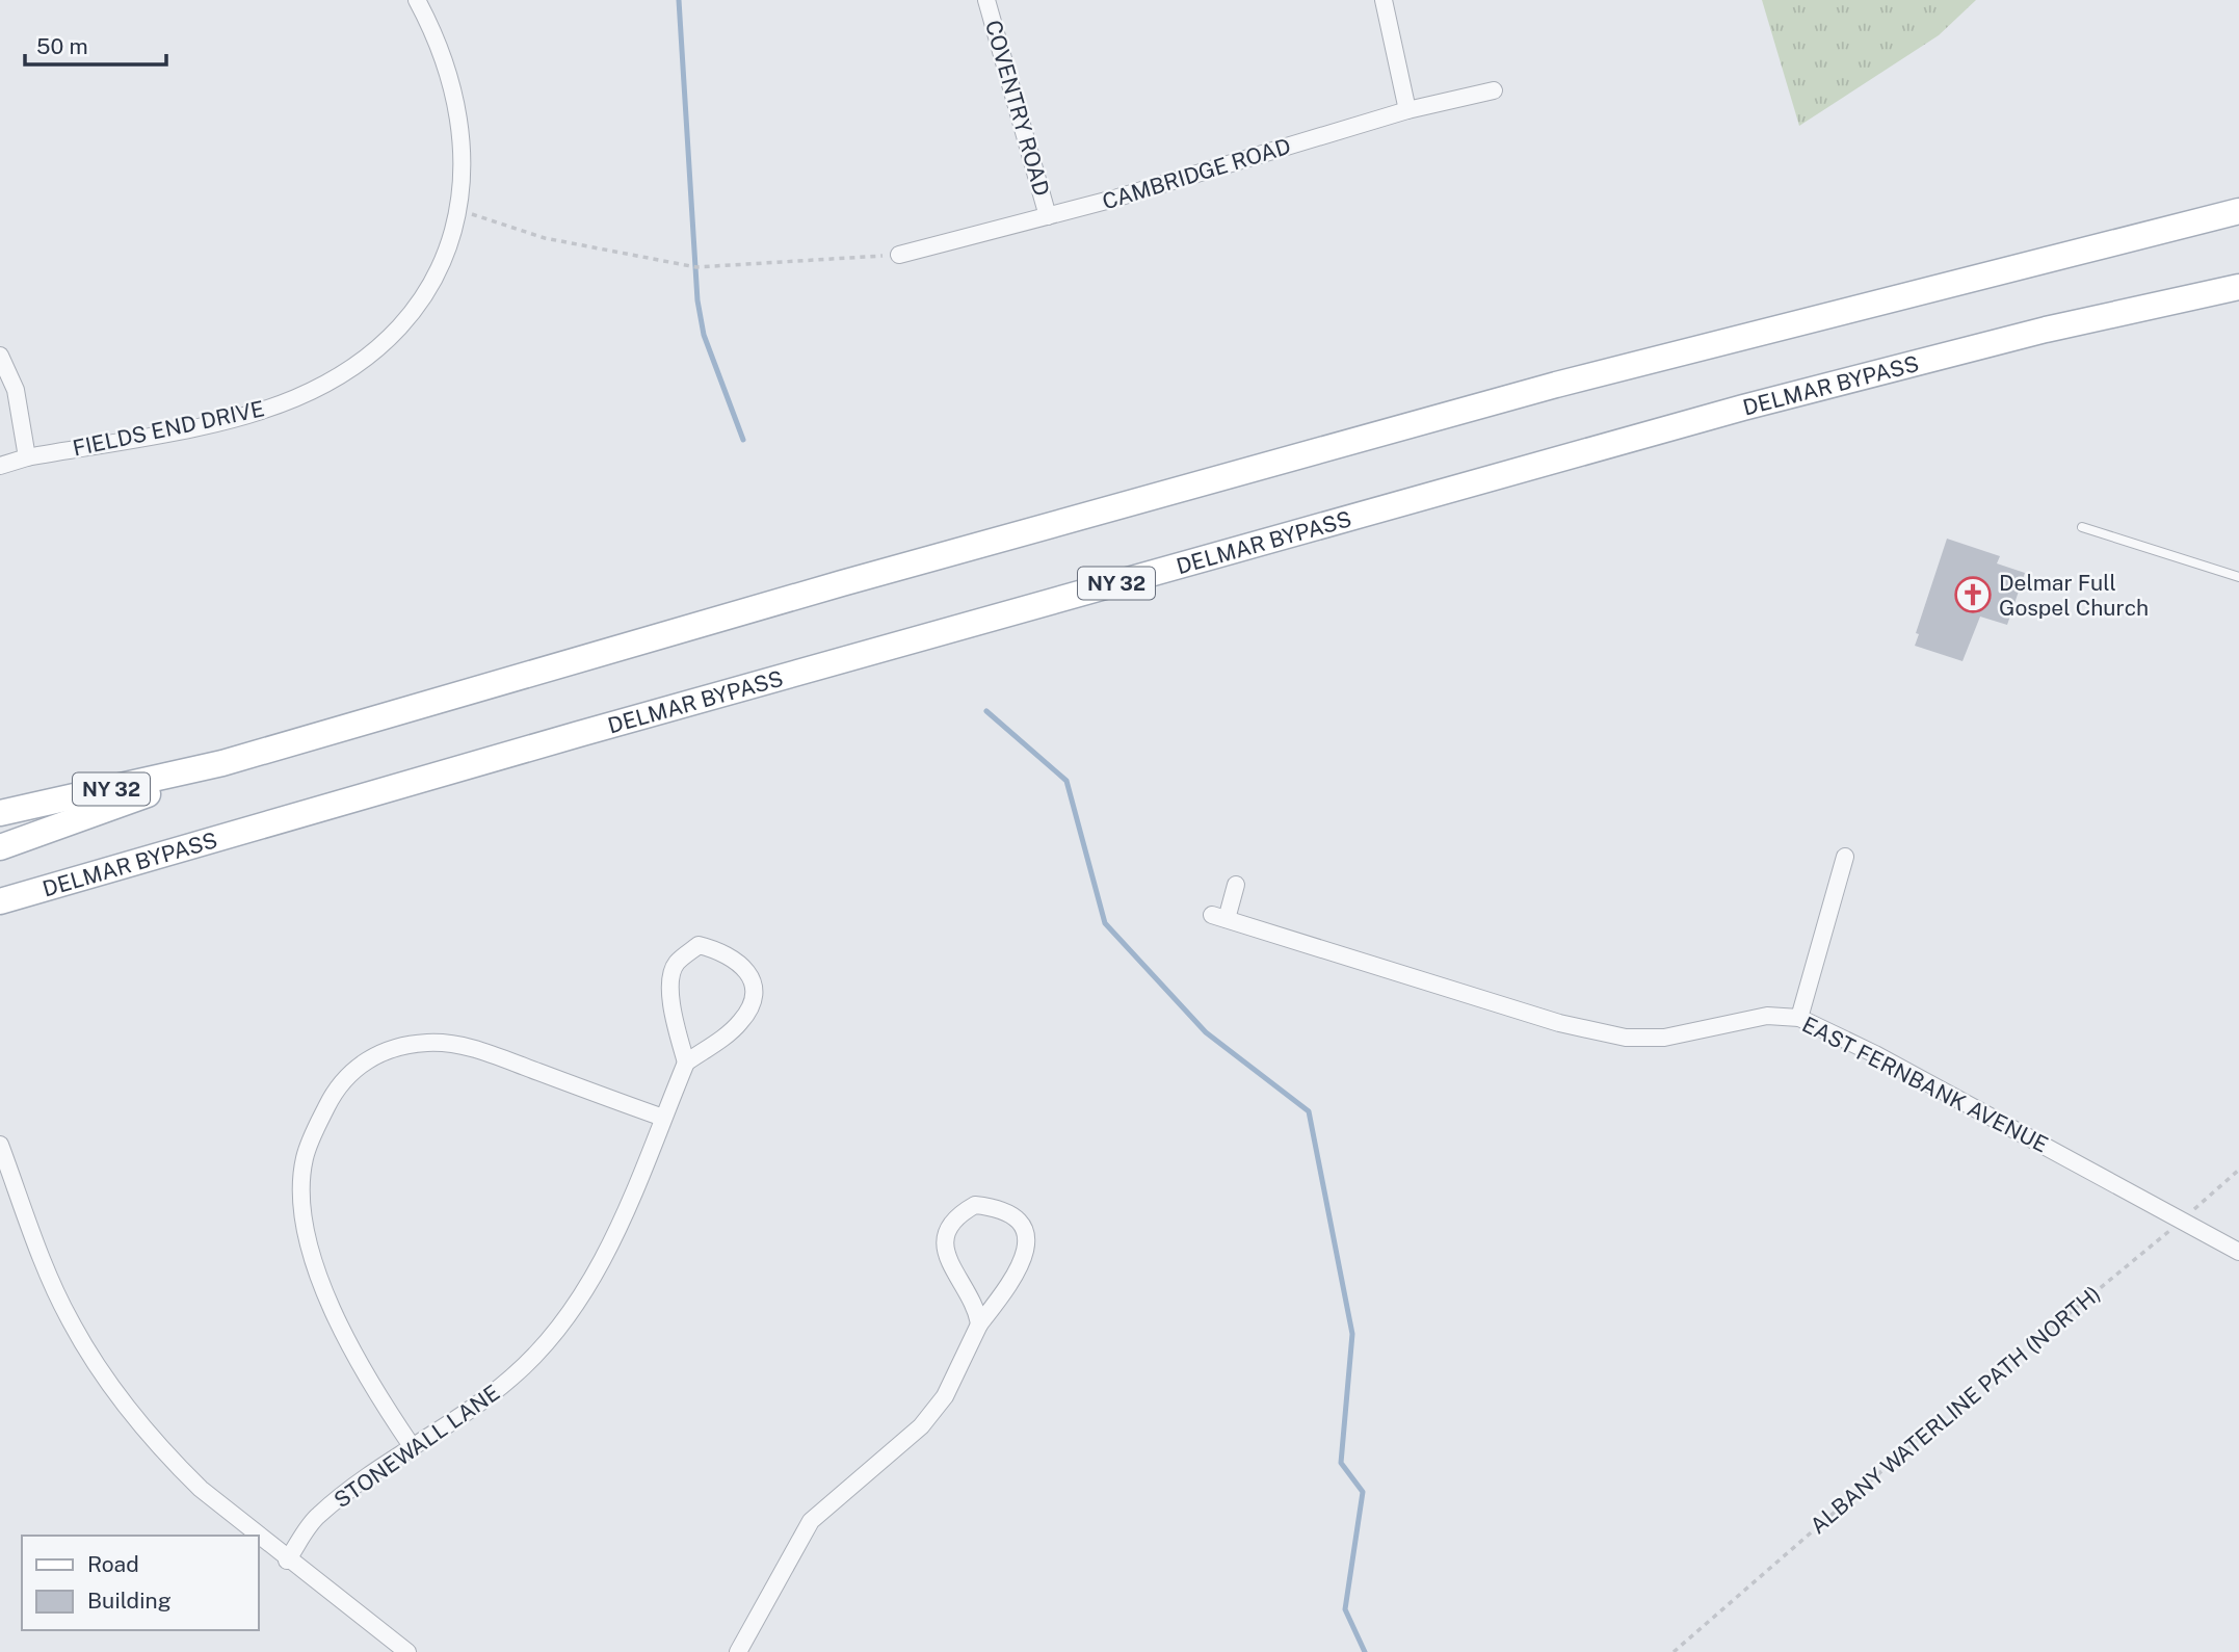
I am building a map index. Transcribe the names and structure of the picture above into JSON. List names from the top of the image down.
{
  "streets": {
    "main road": ["DELMAR BYPASS", "NY 32"],
    "street": [
      "COVENTRY ROAD",
      "CAMBRIDGE ROAD",
      "FIELDS END DRIVE",
      "EAST FERNBANK AVENUE",
      "STONEWALL LANE"
    ],
    "path": ["ALBANY WATERLINE PATH (NORTH)"]
  },
  "crossings": [
    ["COVENTRY ROAD", "CAMBRIDGE ROAD"],
    ["EAST FERNBANK AVENUE", "ALBANY WATERLINE PATH (NORTH)"]
  ],
  "places": {
    "church": ["Delmar Full Gospel Church"]
  },
  "legend": ["Road", "Building"],
  "scale_bar": "50 m"
}
